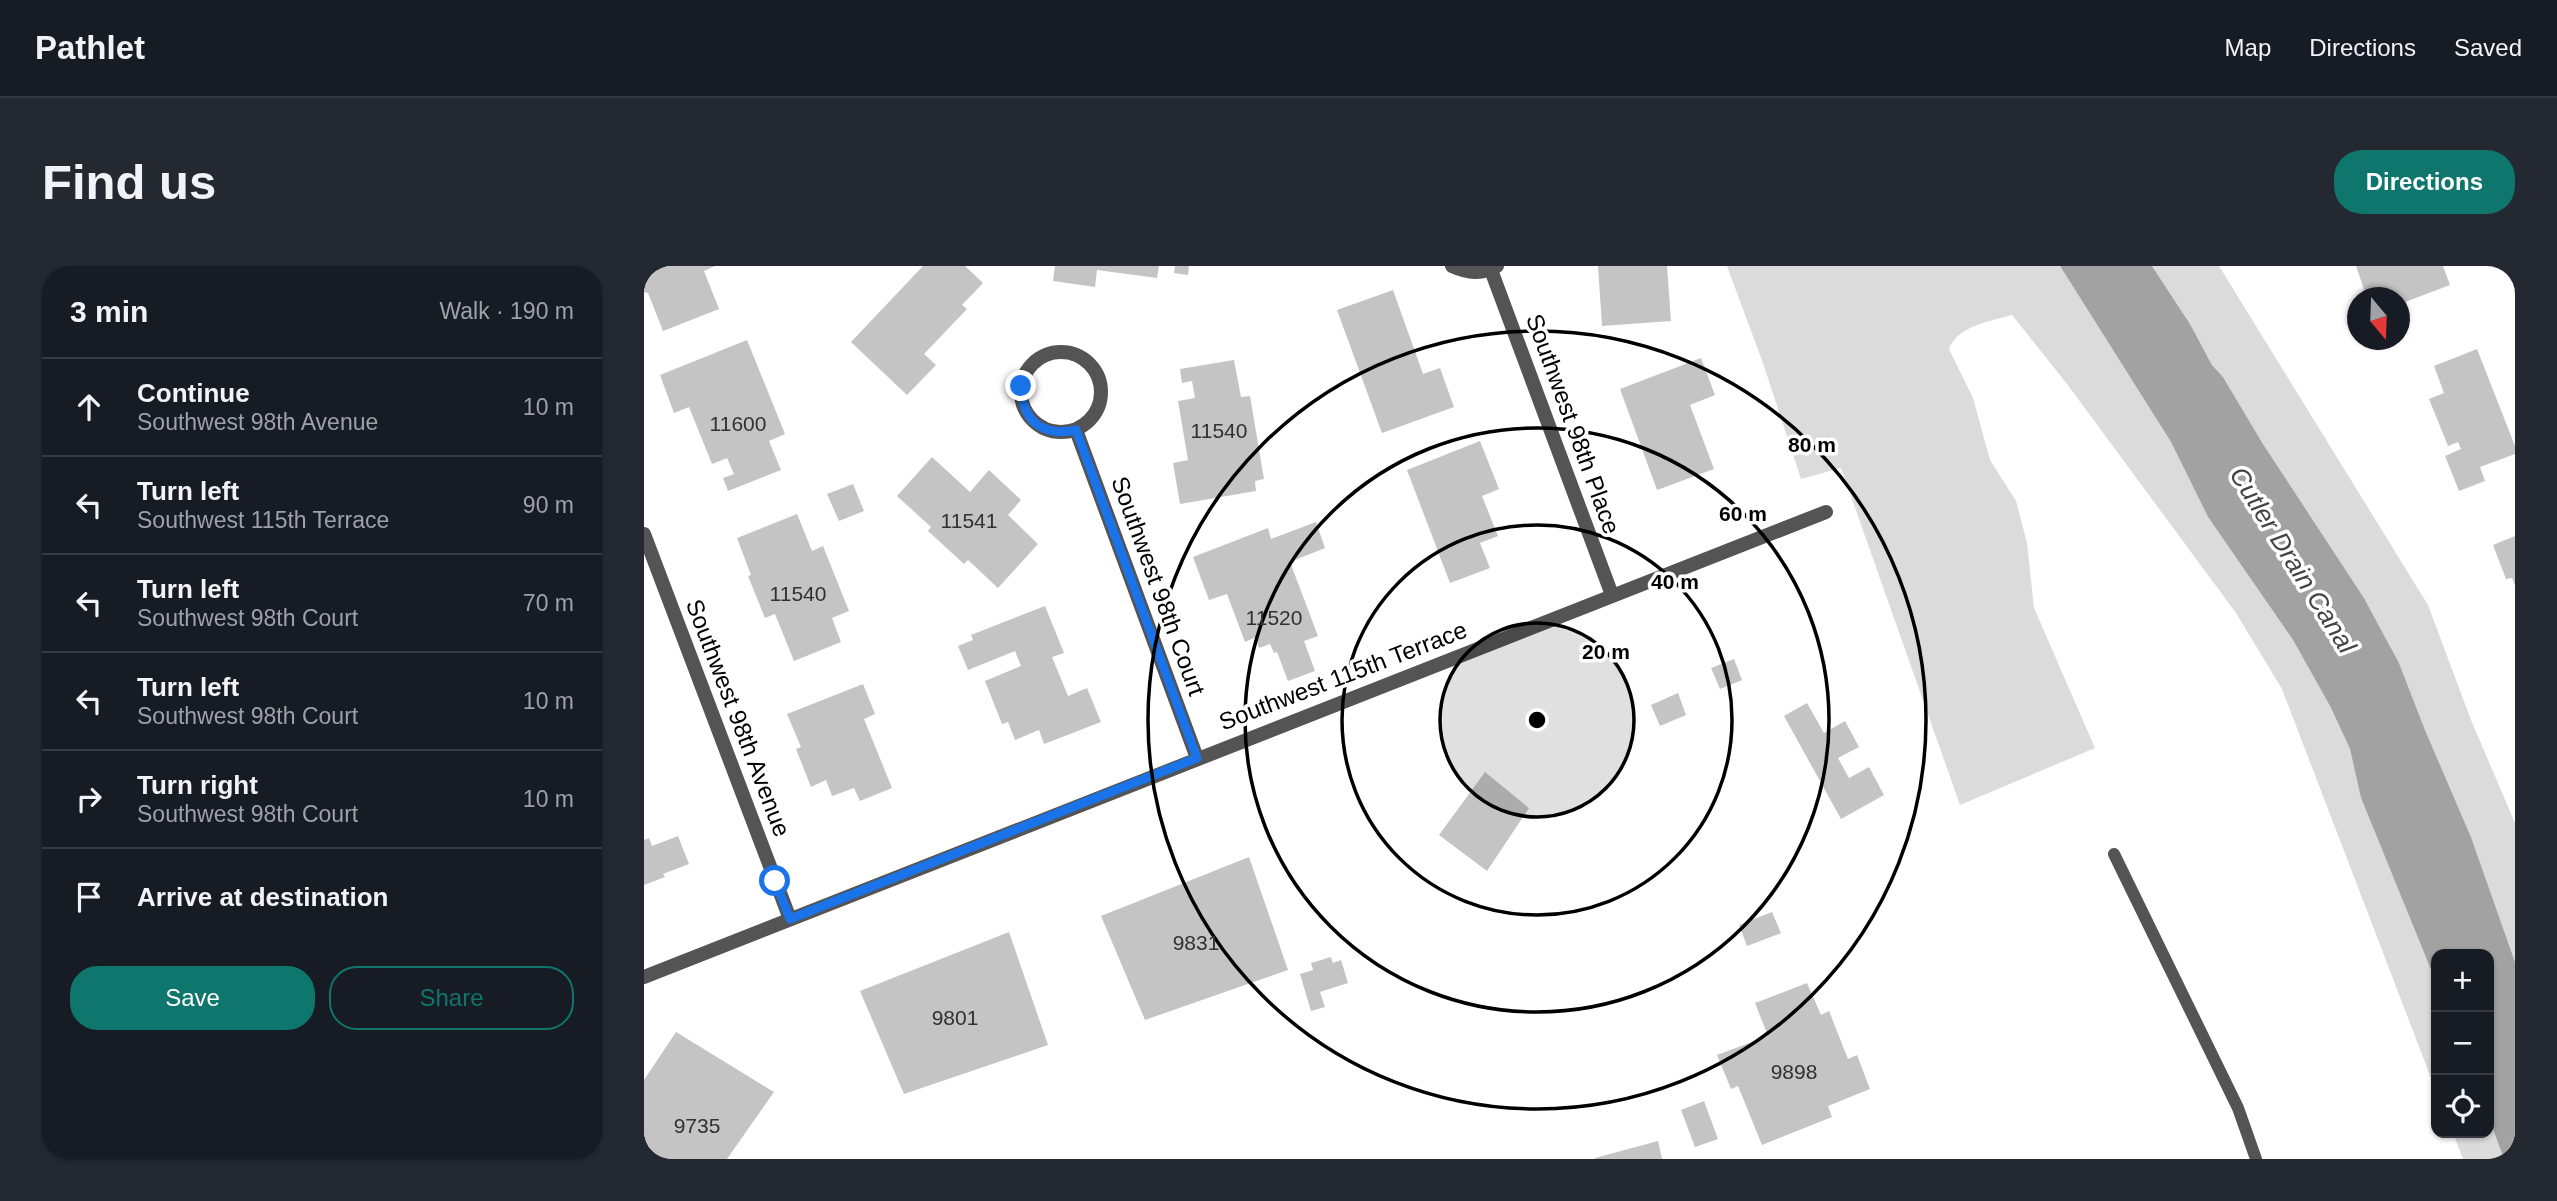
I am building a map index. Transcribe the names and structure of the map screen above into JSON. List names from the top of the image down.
{
  "streets": {
    "street": [
      "Southwest 98th Place",
      "Southwest 98th Court",
      "Southwest 115th Terrace",
      "Southwest 98th Avenue"
    ]
  },
  "crossings": [
    ["Southwest 98th Place", "Southwest 115th Terrace"],
    ["Southwest 98th Court", "Southwest 115th Terrace"],
    ["Southwest 115th Terrace", "Southwest 98th Avenue"]
  ],
  "water": ["Cutler Drain Canal"],
  "house_numbers": [
    "11600",
    "11540",
    "11541",
    "11540",
    "11520",
    "9831",
    "9801",
    "9898",
    "9735"
  ],
  "north": "bottom",
  "page": {
    "header": "Pathlet",
    "nav": ["Map", "Directions", "Saved"],
    "buttons": [
      "Directions",
      ["Save", "Share"]
    ],
    "title": "Find us",
    "heading": ["3 min", "Walk · 190 m"],
    "list": [
      ["Continue", "Southwest 98th Avenue", "10 m"],
      ["Turn left", "Southwest 115th Terrace", "90 m"],
      ["Turn left", "Southwest 98th Court", "70 m"],
      ["Turn left", "Southwest 98th Court", "10 m"],
      ["Turn right", "Southwest 98th Court", "10 m"],
      "Arrive at destination"
    ],
    "map_buttons": ["+", "−"]
  },
  "rings": [
    "80 m",
    "60 m",
    "40 m",
    "20 m"
  ]
}
